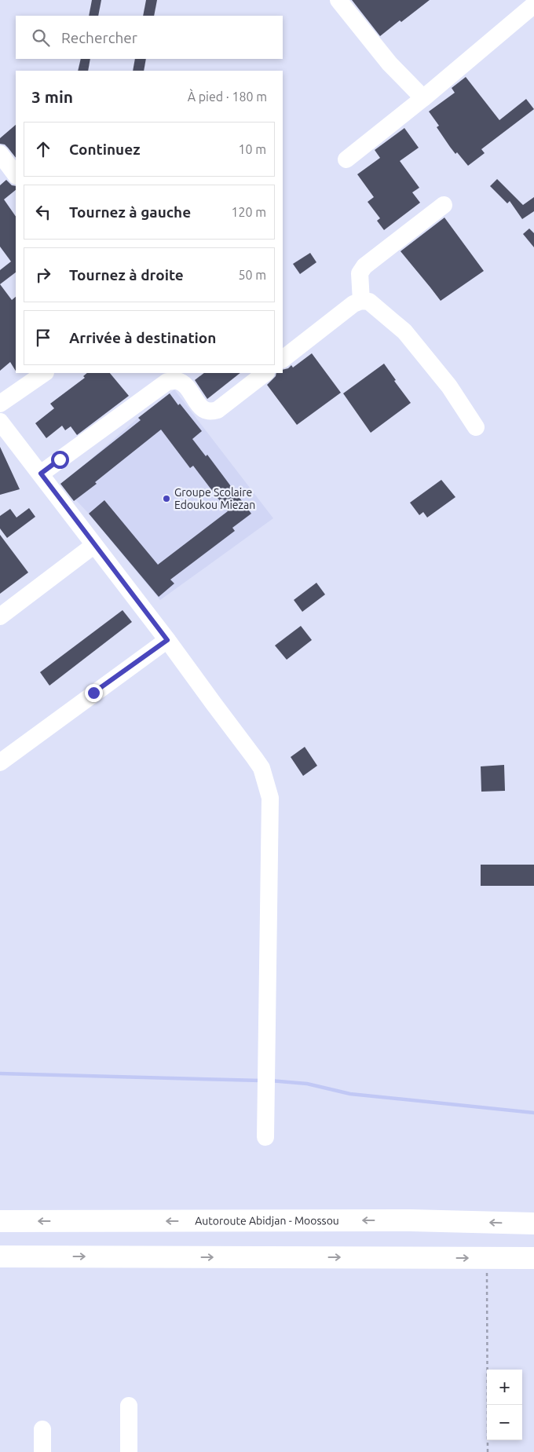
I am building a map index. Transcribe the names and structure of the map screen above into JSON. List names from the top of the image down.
{
  "streets": {
    "highway": ["Autoroute Abidjan - Moossou"]
  },
  "places": ["Groupe Scolaire Edoukou Miezan"],
  "page": {
    "search": "Rechercher",
    "heading": ["3 min", "À pied · 180 m"],
    "list": [
      ["Continuez", "10 m"],
      ["Tournez à gauche", "120 m"],
      ["Tournez à droite", "50 m"],
      "Arrivée à destination"
    ],
    "map_buttons": ["+", "−"]
  }
}
